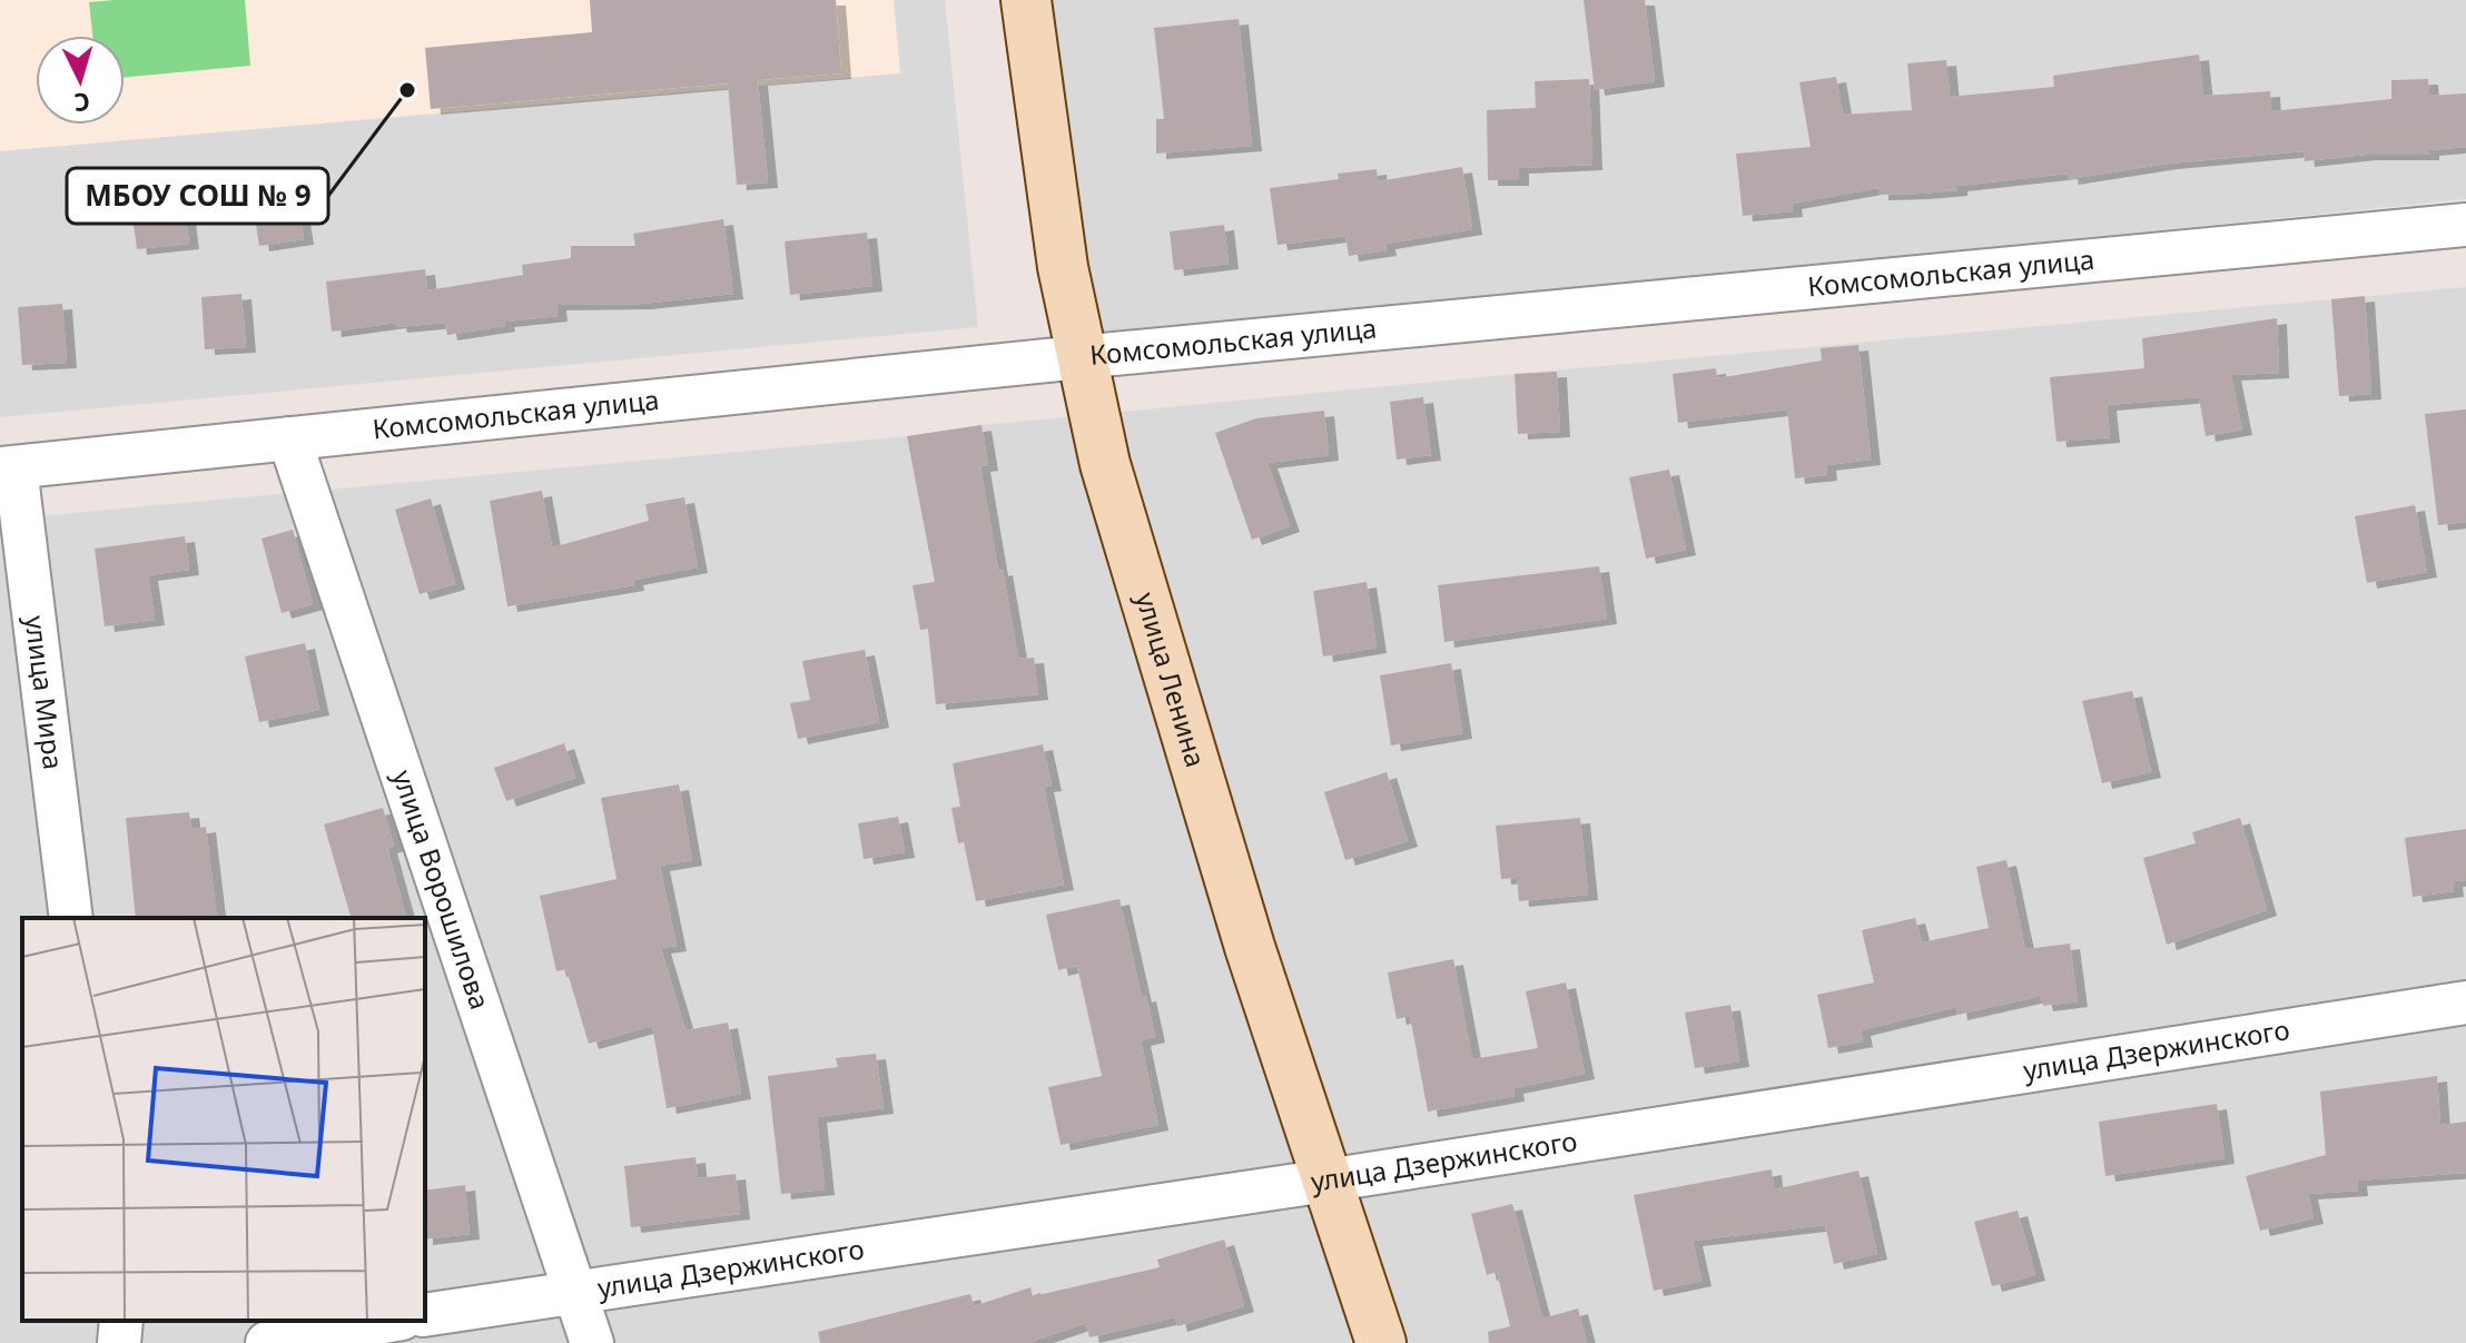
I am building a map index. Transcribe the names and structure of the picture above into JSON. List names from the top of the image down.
{
  "streets": {
    "street": [
      "Комсомольская улица",
      "улица Ленина",
      "улица Мира",
      "улица Ворошилова",
      "улица Дзержинского"
    ]
  },
  "crossings": [
    ["Комсомольская улица", "улица Ленина"],
    ["Комсомольская улица", "улица Мира"],
    ["Комсомольская улица", "улица Ворошилова"],
    ["улица Ленина", "улица Дзержинского"],
    ["улица Ворошилова", "улица Дзержинского"]
  ],
  "places": ["МБОУ СОШ № 9"],
  "north": "bottom"
}
